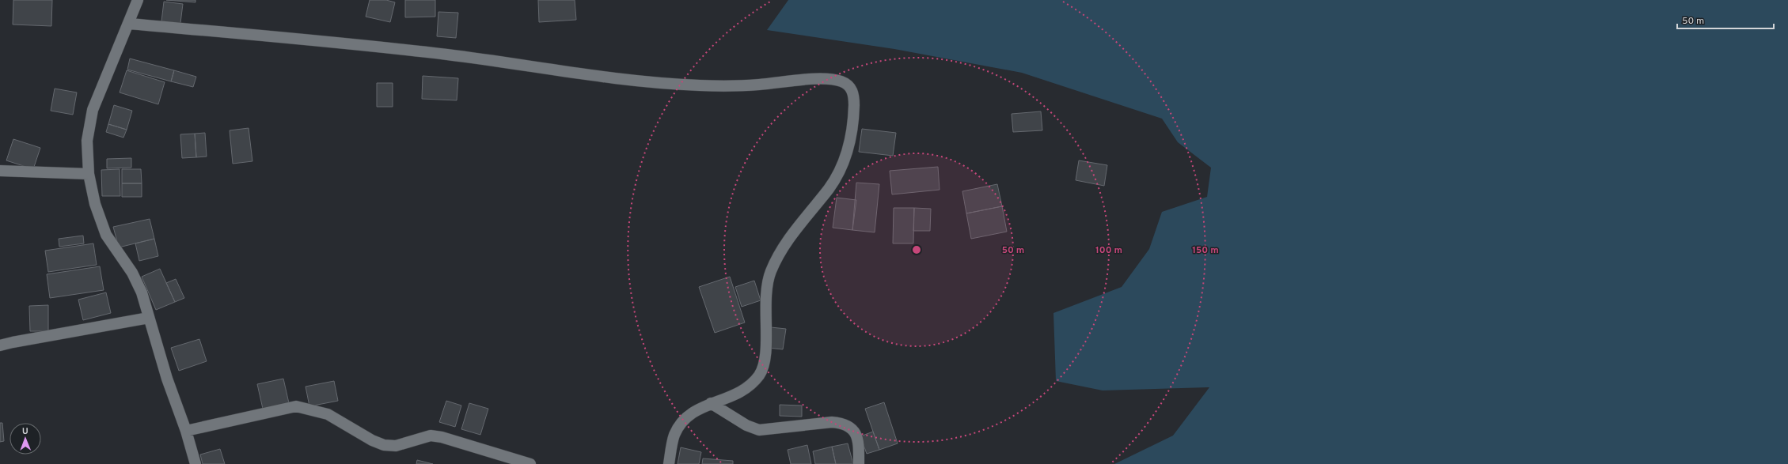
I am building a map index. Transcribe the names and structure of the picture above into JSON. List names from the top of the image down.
{
  "scale_bar": "50 m",
  "north": "top",
  "rings": ["50 m", "100 m", "150 m"]
}
